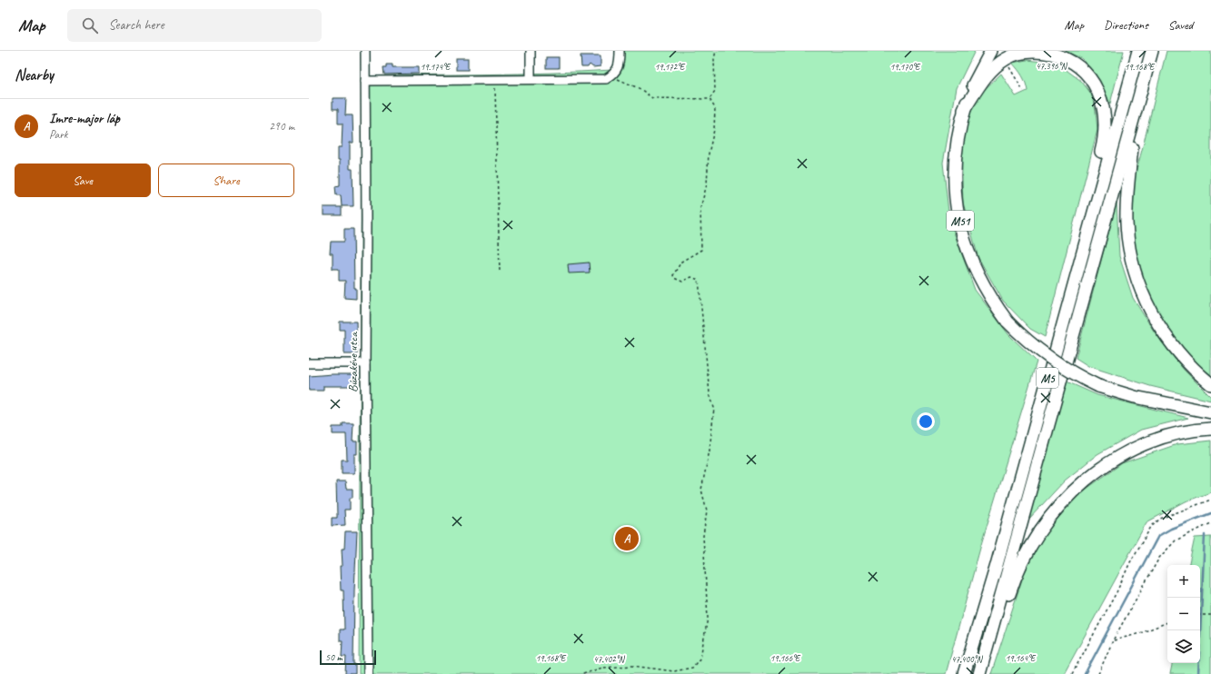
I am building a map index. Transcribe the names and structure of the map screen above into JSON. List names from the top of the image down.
{
  "streets": {
    "highway": ["M51", "M5"],
    "street": ["Búzakéve utca"]
  },
  "scale_bar": "50 m",
  "page": {
    "header": "Map",
    "search": "Search here",
    "nav": ["Map", "Directions", "Saved"],
    "heading": "Nearby",
    "list": [
      {
        "mark": "A",
        "name": "Imre-major láp",
        "note": "Park",
        "value": "290 m"
      }
    ],
    "buttons": ["Save", "Share"],
    "pins": "A",
    "map_buttons": ["+", "−"],
    "scale": "50 m"
  },
  "coordinates": [
    "47.396°N",
    "19.174°E",
    "19.172°E",
    "19.170°E",
    "19.168°E",
    "19.166°E",
    "19.164°E",
    "47.402°N",
    "47.400°N"
  ]
}
